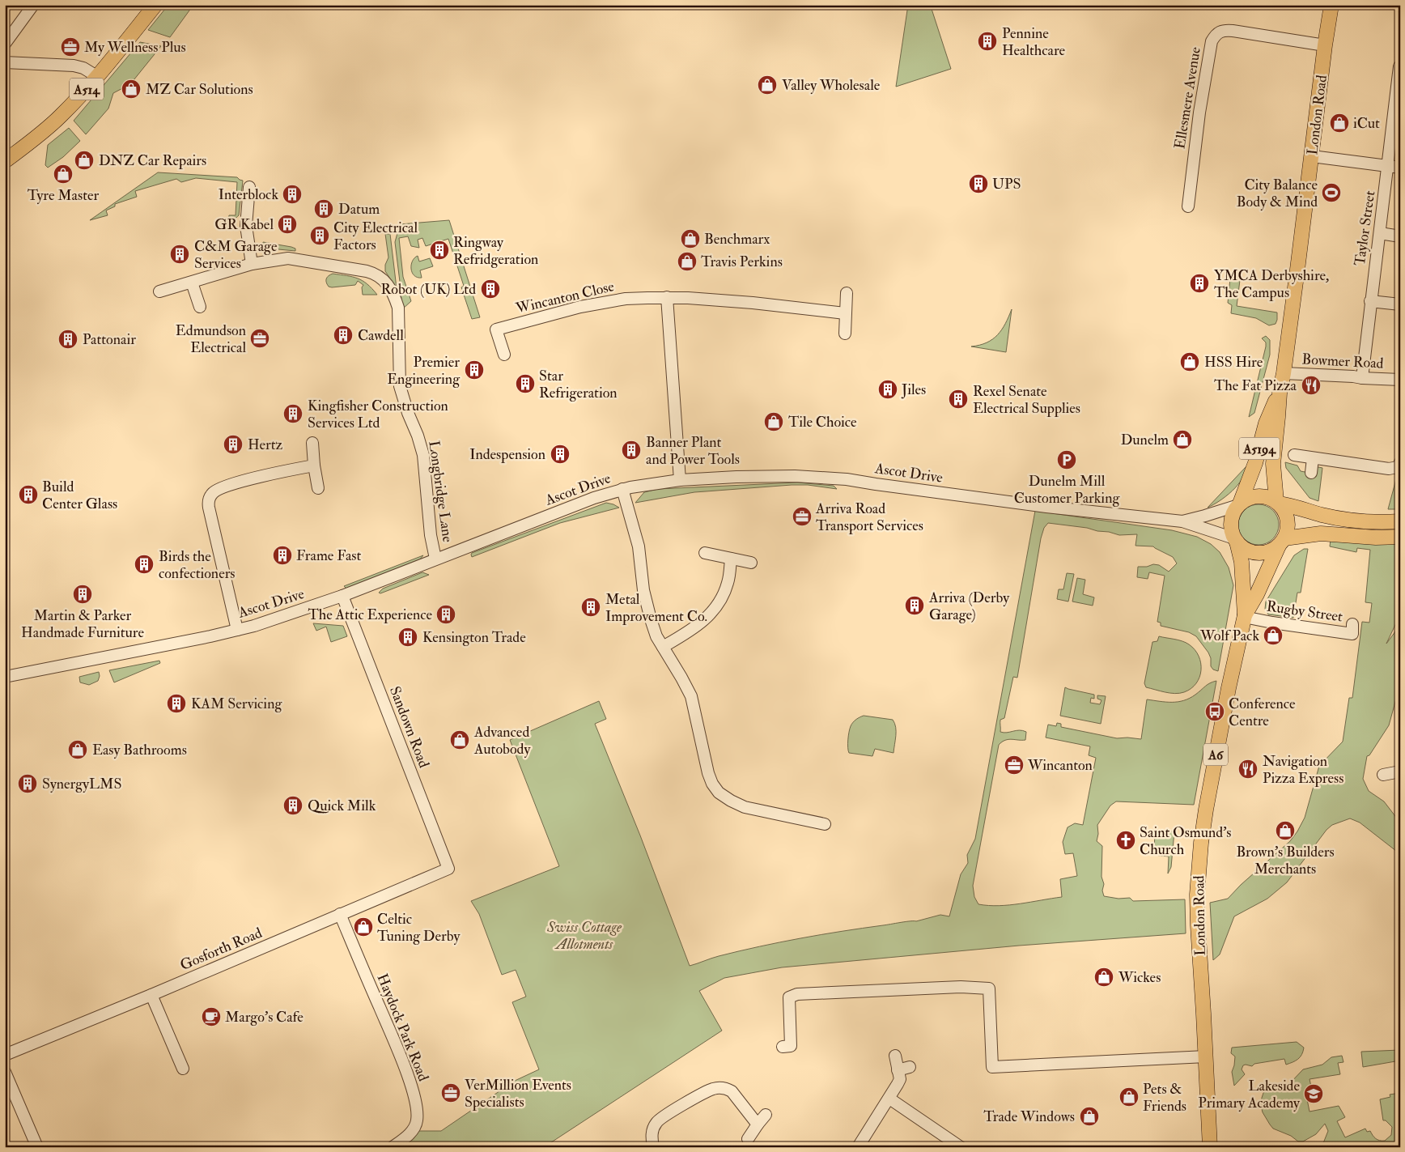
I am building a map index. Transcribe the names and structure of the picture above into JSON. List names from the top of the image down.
{
  "streets": {
    "main road": [
      "A514",
      "London Road",
      "A5194",
      "A6"
    ],
    "street": [
      "Ellesmere Avenue",
      "Taylor Street",
      "Wincanton Close",
      "Bowmer Road",
      "Ascot Drive",
      "Longbridge Lane",
      "Rugby Street",
      "Sandown Road",
      "Gosforth Road",
      "Haydock Park Road"
    ]
  },
  "crossings": [
    ["Ellesmere Avenue", "London Road"],
    ["London Road", "Bowmer Road"],
    ["London Road", "Ascot Drive"],
    ["London Road", "Rugby Street"],
    ["Taylor Street", "Bowmer Road"],
    ["Ascot Drive", "Longbridge Lane"],
    ["Ascot Drive", "Sandown Road"],
    ["Sandown Road", "Gosforth Road"],
    ["Gosforth Road", "Haydock Park Road"]
  ],
  "parks": ["Swiss Cottage Allotments"],
  "places": {
    "building": [
      "Pennine Healthcare",
      "UPS",
      "Interblock",
      "Datum",
      "GR Kabel",
      "City Electrical Factors",
      "Ringway Refridgeration",
      "C&M Garage Services",
      "YMCA Derbyshire, The Campus",
      "Robot (UK) Ltd",
      "Cawdell",
      "Pattonair",
      "Premier Engineering",
      "Star Refrigeration",
      "Jiles",
      "Rexel Senate Electrical Supplies",
      "Kingfisher Construction Services Ltd",
      "Hertz",
      "Banner Plant and Power Tools",
      "Indespension",
      "Build Center Glass",
      "Frame Fast",
      "Birds the confectioners",
      "Martin & Parker Handmade Furniture",
      "Arriva (Derby Garage)",
      "Metal Improvement Co.",
      "The Attic Experience",
      "Kensington Trade",
      "KAM Servicing",
      "SynergyLMS",
      "Quick Milk"
    ],
    "office": [
      "My Wellness Plus",
      "Edmundson Electrical",
      "Arriva Road Transport Services",
      "Wincanton",
      "VerMillion Events Specialists"
    ],
    "shop": [
      "Valley Wholesale",
      "MZ Car Solutions",
      "iCut",
      "DNZ Car Repairs",
      "Tyre Master",
      "Benchmarx",
      "Travis Perkins",
      "HSS Hire",
      "Tile Choice",
      "Dunelm",
      "Wolf Pack",
      "Advanced Autobody",
      "Easy Bathrooms",
      "Brown's Builders Merchants",
      "Celtic Tuning Derby",
      "Wickes",
      "Pets & Friends",
      "Trade Windows"
    ],
    "sports": ["City Balance Body & Mind"],
    "restaurant": ["The Fat Pizza", "Navigation Pizza Express"],
    "parking": ["Dunelm Mill Customer Parking"],
    "bus stop": ["Conference Centre"],
    "church": ["Saint Osmund's Church"],
    "cafe": ["Margo's Cafe"],
    "school or university": ["Lakeside Primary Academy"]
  }
}
